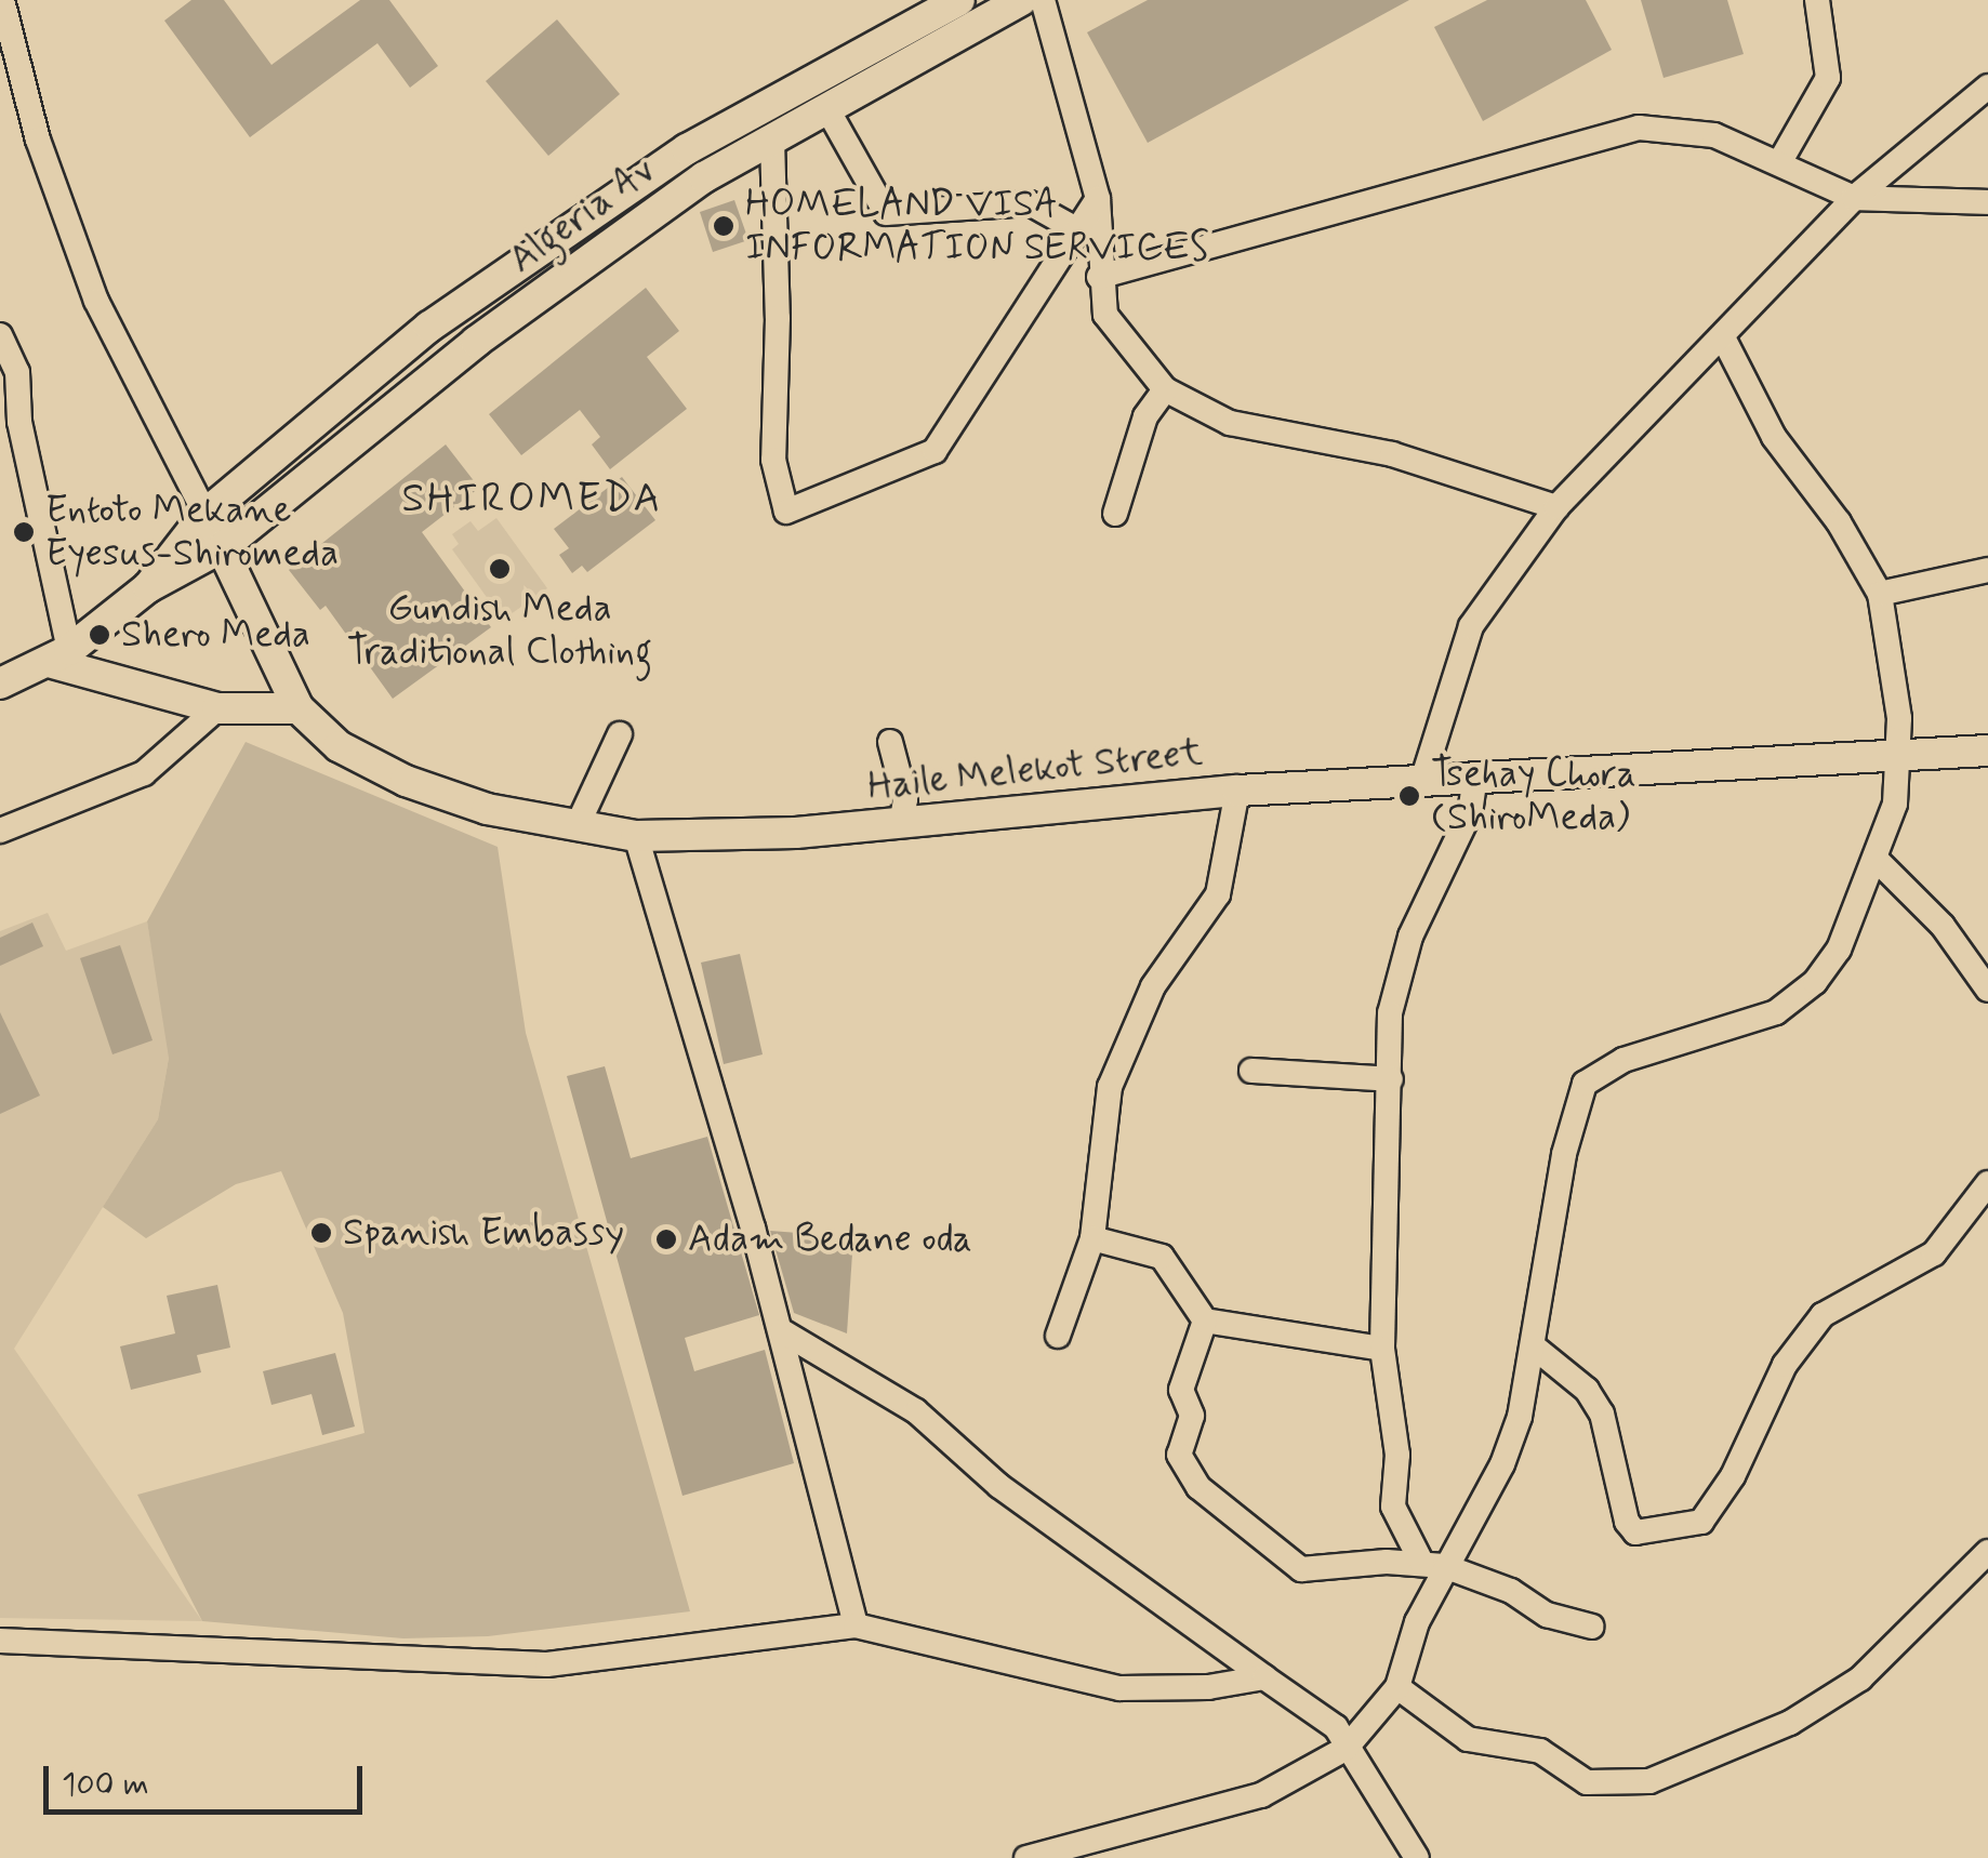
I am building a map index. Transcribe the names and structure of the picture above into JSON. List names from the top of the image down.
{
  "streets": {
    "main road": ["Algeria Av", "Haile Melekot Street"]
  },
  "crossings": [
    ["Algeria Av", "Haile Melekot Street"]
  ],
  "districts": ["SHIROMEDA"],
  "places": [
    "HOMELAND VISA INFORMATION SERVICES",
    "Entoto Mekane Eyesus-Shiromeda",
    "Gundish Meda Traditional Clothing",
    "Shero Meda",
    "Tsehay Chora (ShiroMeda)",
    "Spanish Embassy",
    "Adam Bedane oda"
  ],
  "scale_bar": "100 m"
}
